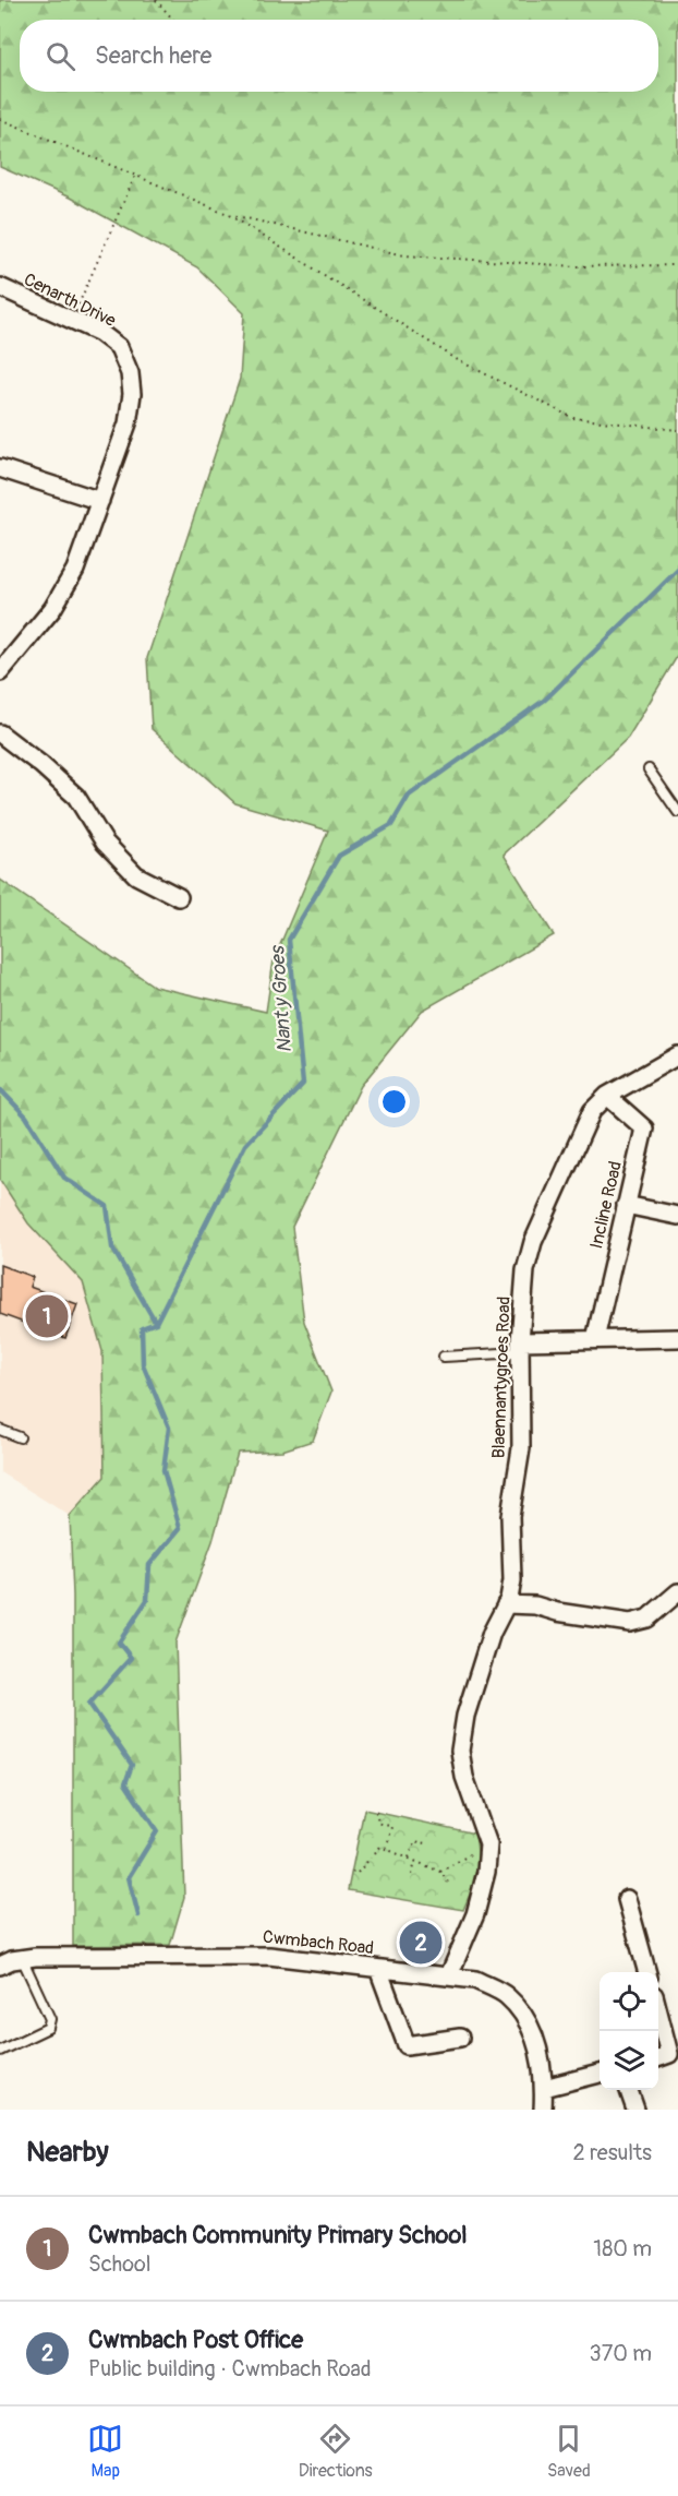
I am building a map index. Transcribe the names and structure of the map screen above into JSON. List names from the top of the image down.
{
  "streets": {
    "street": [
      "Cenarth Drive",
      "Incline Road",
      "Blaennantygroes Road",
      "Cwmbach Road"
    ]
  },
  "crossings": [
    ["Incline Road", "Blaennantygroes Road"],
    ["Blaennantygroes Road", "Cwmbach Road"]
  ],
  "water": ["Nant y Groes"],
  "page": {
    "search": "Search here",
    "pins": ["1", "2"],
    "heading": ["Nearby", "2 results"],
    "list": [
      {
        "mark": "1",
        "name": "Cwmbach Community Primary School",
        "note": "School",
        "value": "180 m"
      },
      {
        "mark": "2",
        "name": "Cwmbach Post Office",
        "note": "Public building · Cwmbach Road",
        "value": "370 m"
      }
    ],
    "nav": ["Map", "Directions", "Saved"]
  }
}
